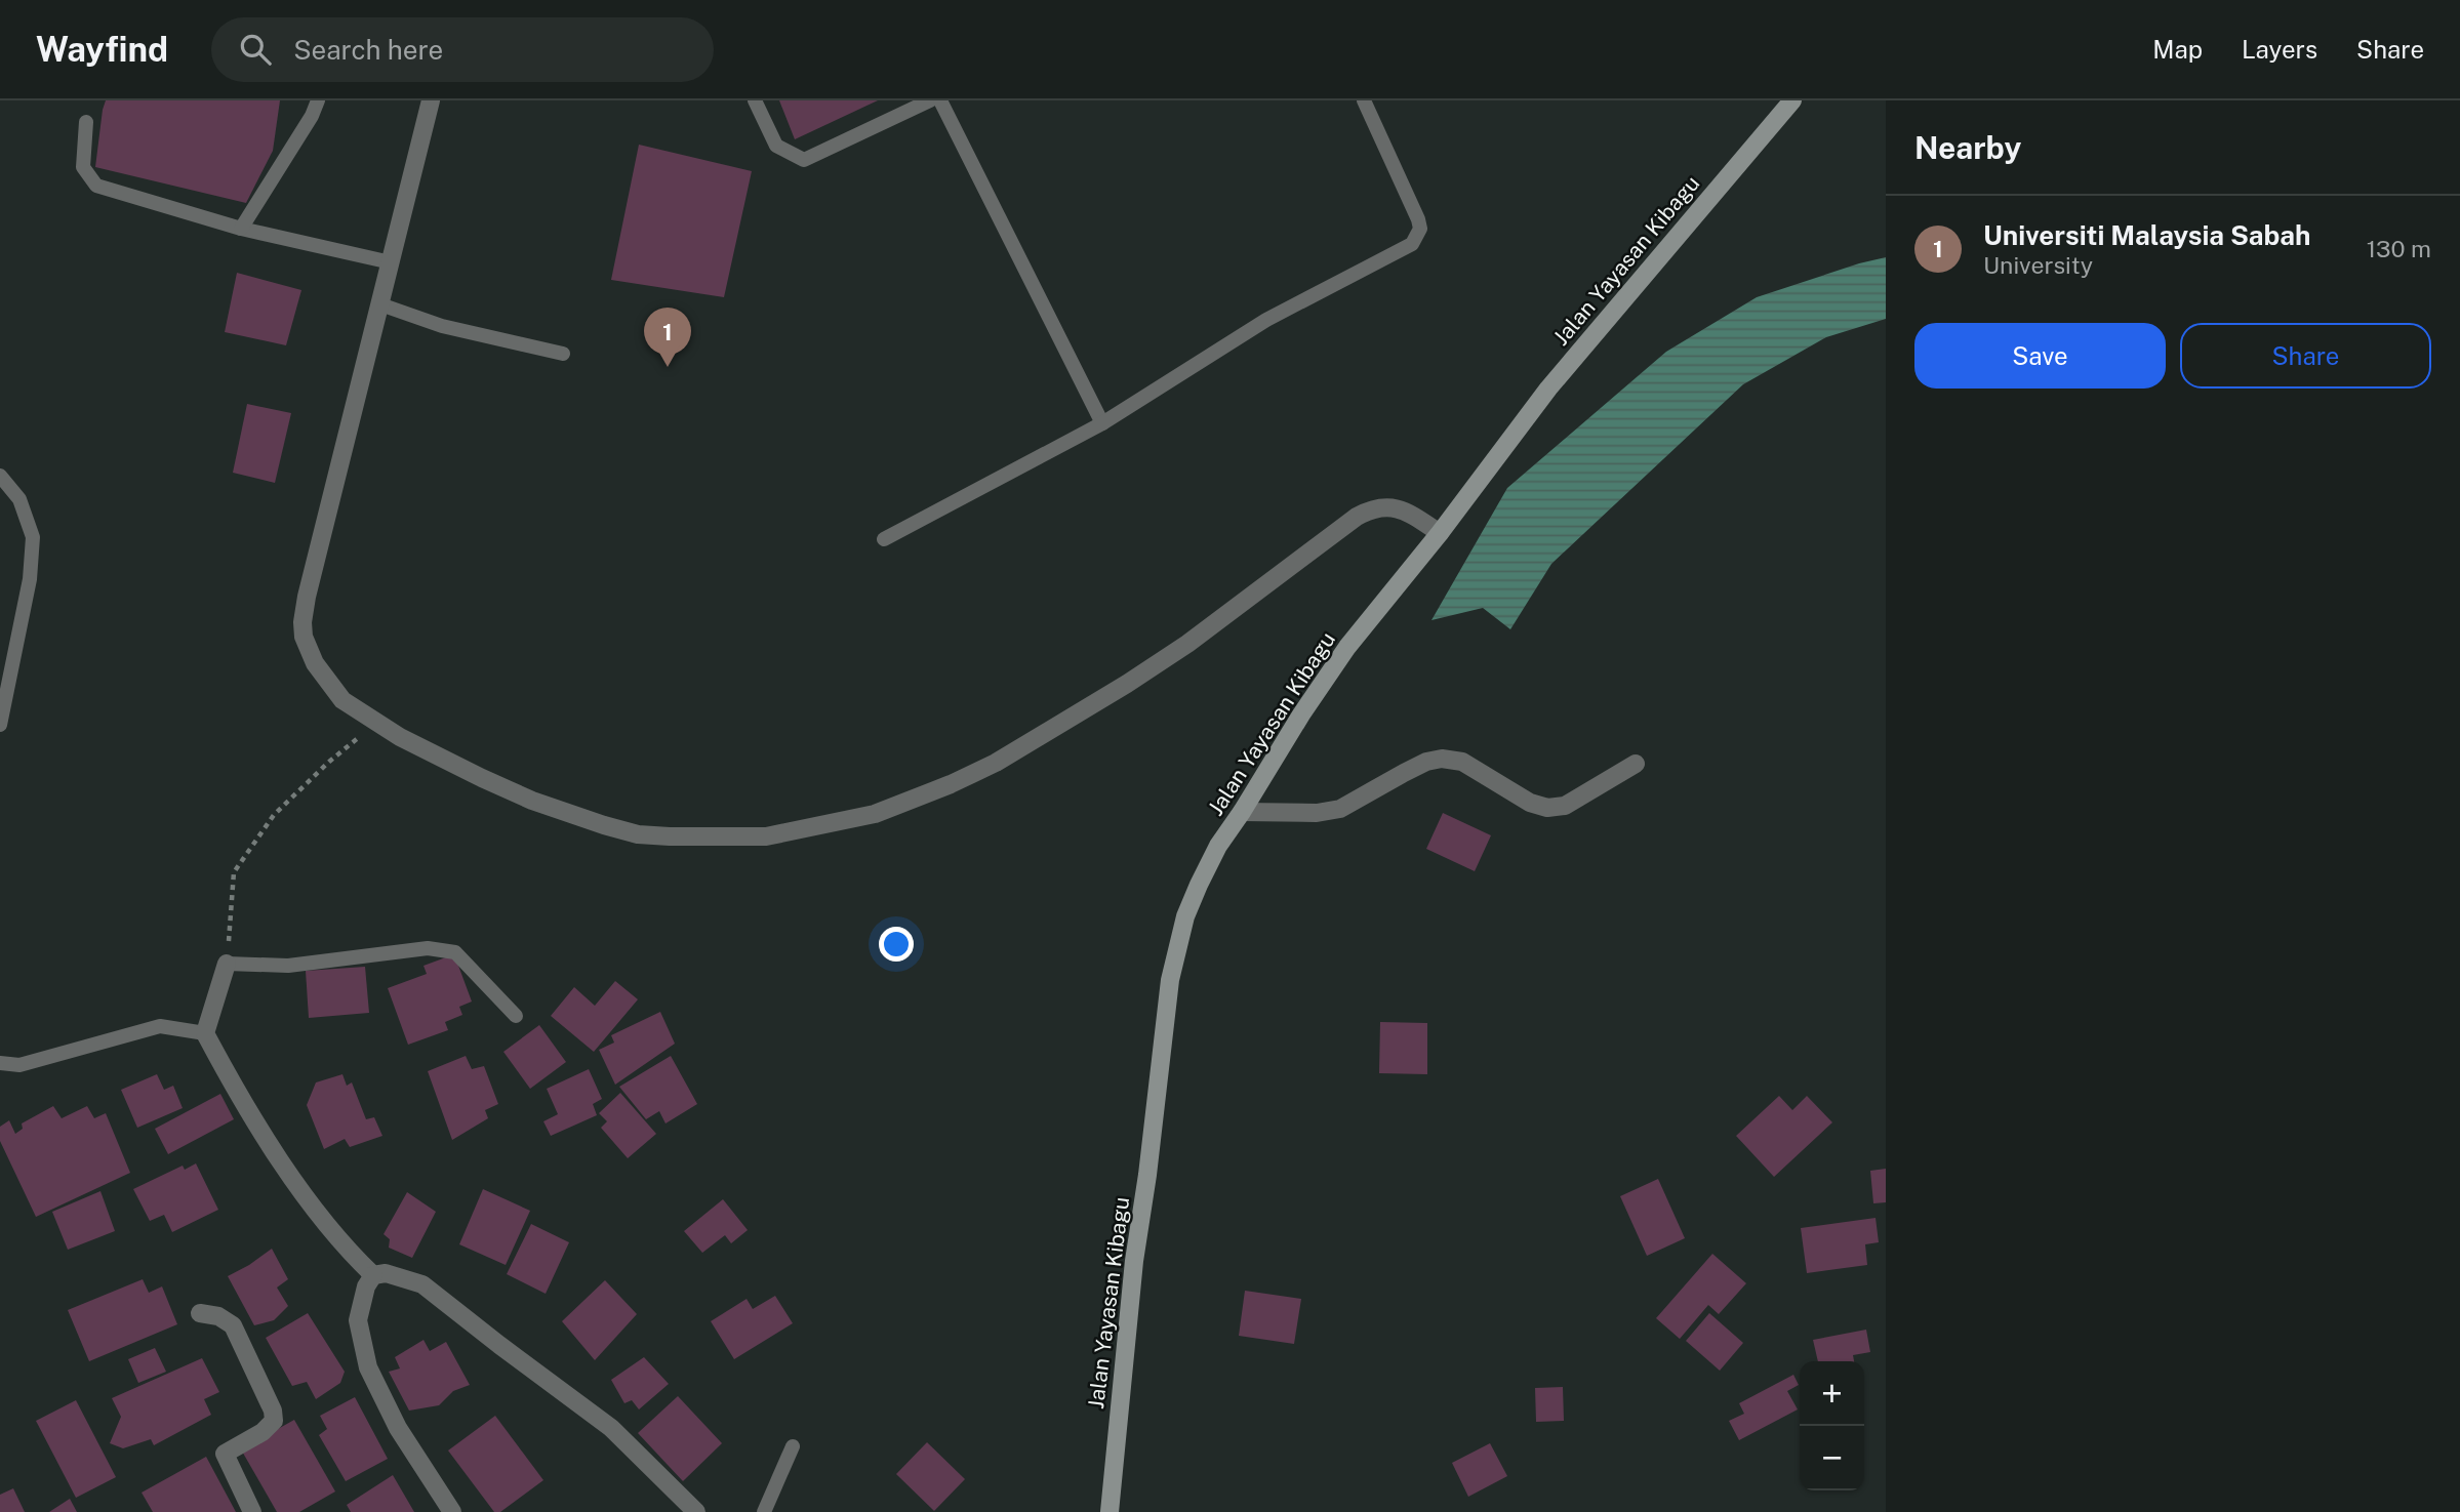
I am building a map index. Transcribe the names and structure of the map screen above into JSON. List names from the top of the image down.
{
  "streets": {
    "street": ["Jalan Yayasan Kibagu"]
  },
  "page": {
    "header": "Wayfind",
    "search": "Search here",
    "nav": ["Map", "Layers", "Share"],
    "heading": "Nearby",
    "list": [
      {
        "mark": "1",
        "name": "Universiti Malaysia Sabah",
        "note": "University",
        "value": "130 m"
      }
    ],
    "buttons": ["Save", "Share"],
    "pins": "1",
    "map_buttons": ["+", "−"]
  }
}
